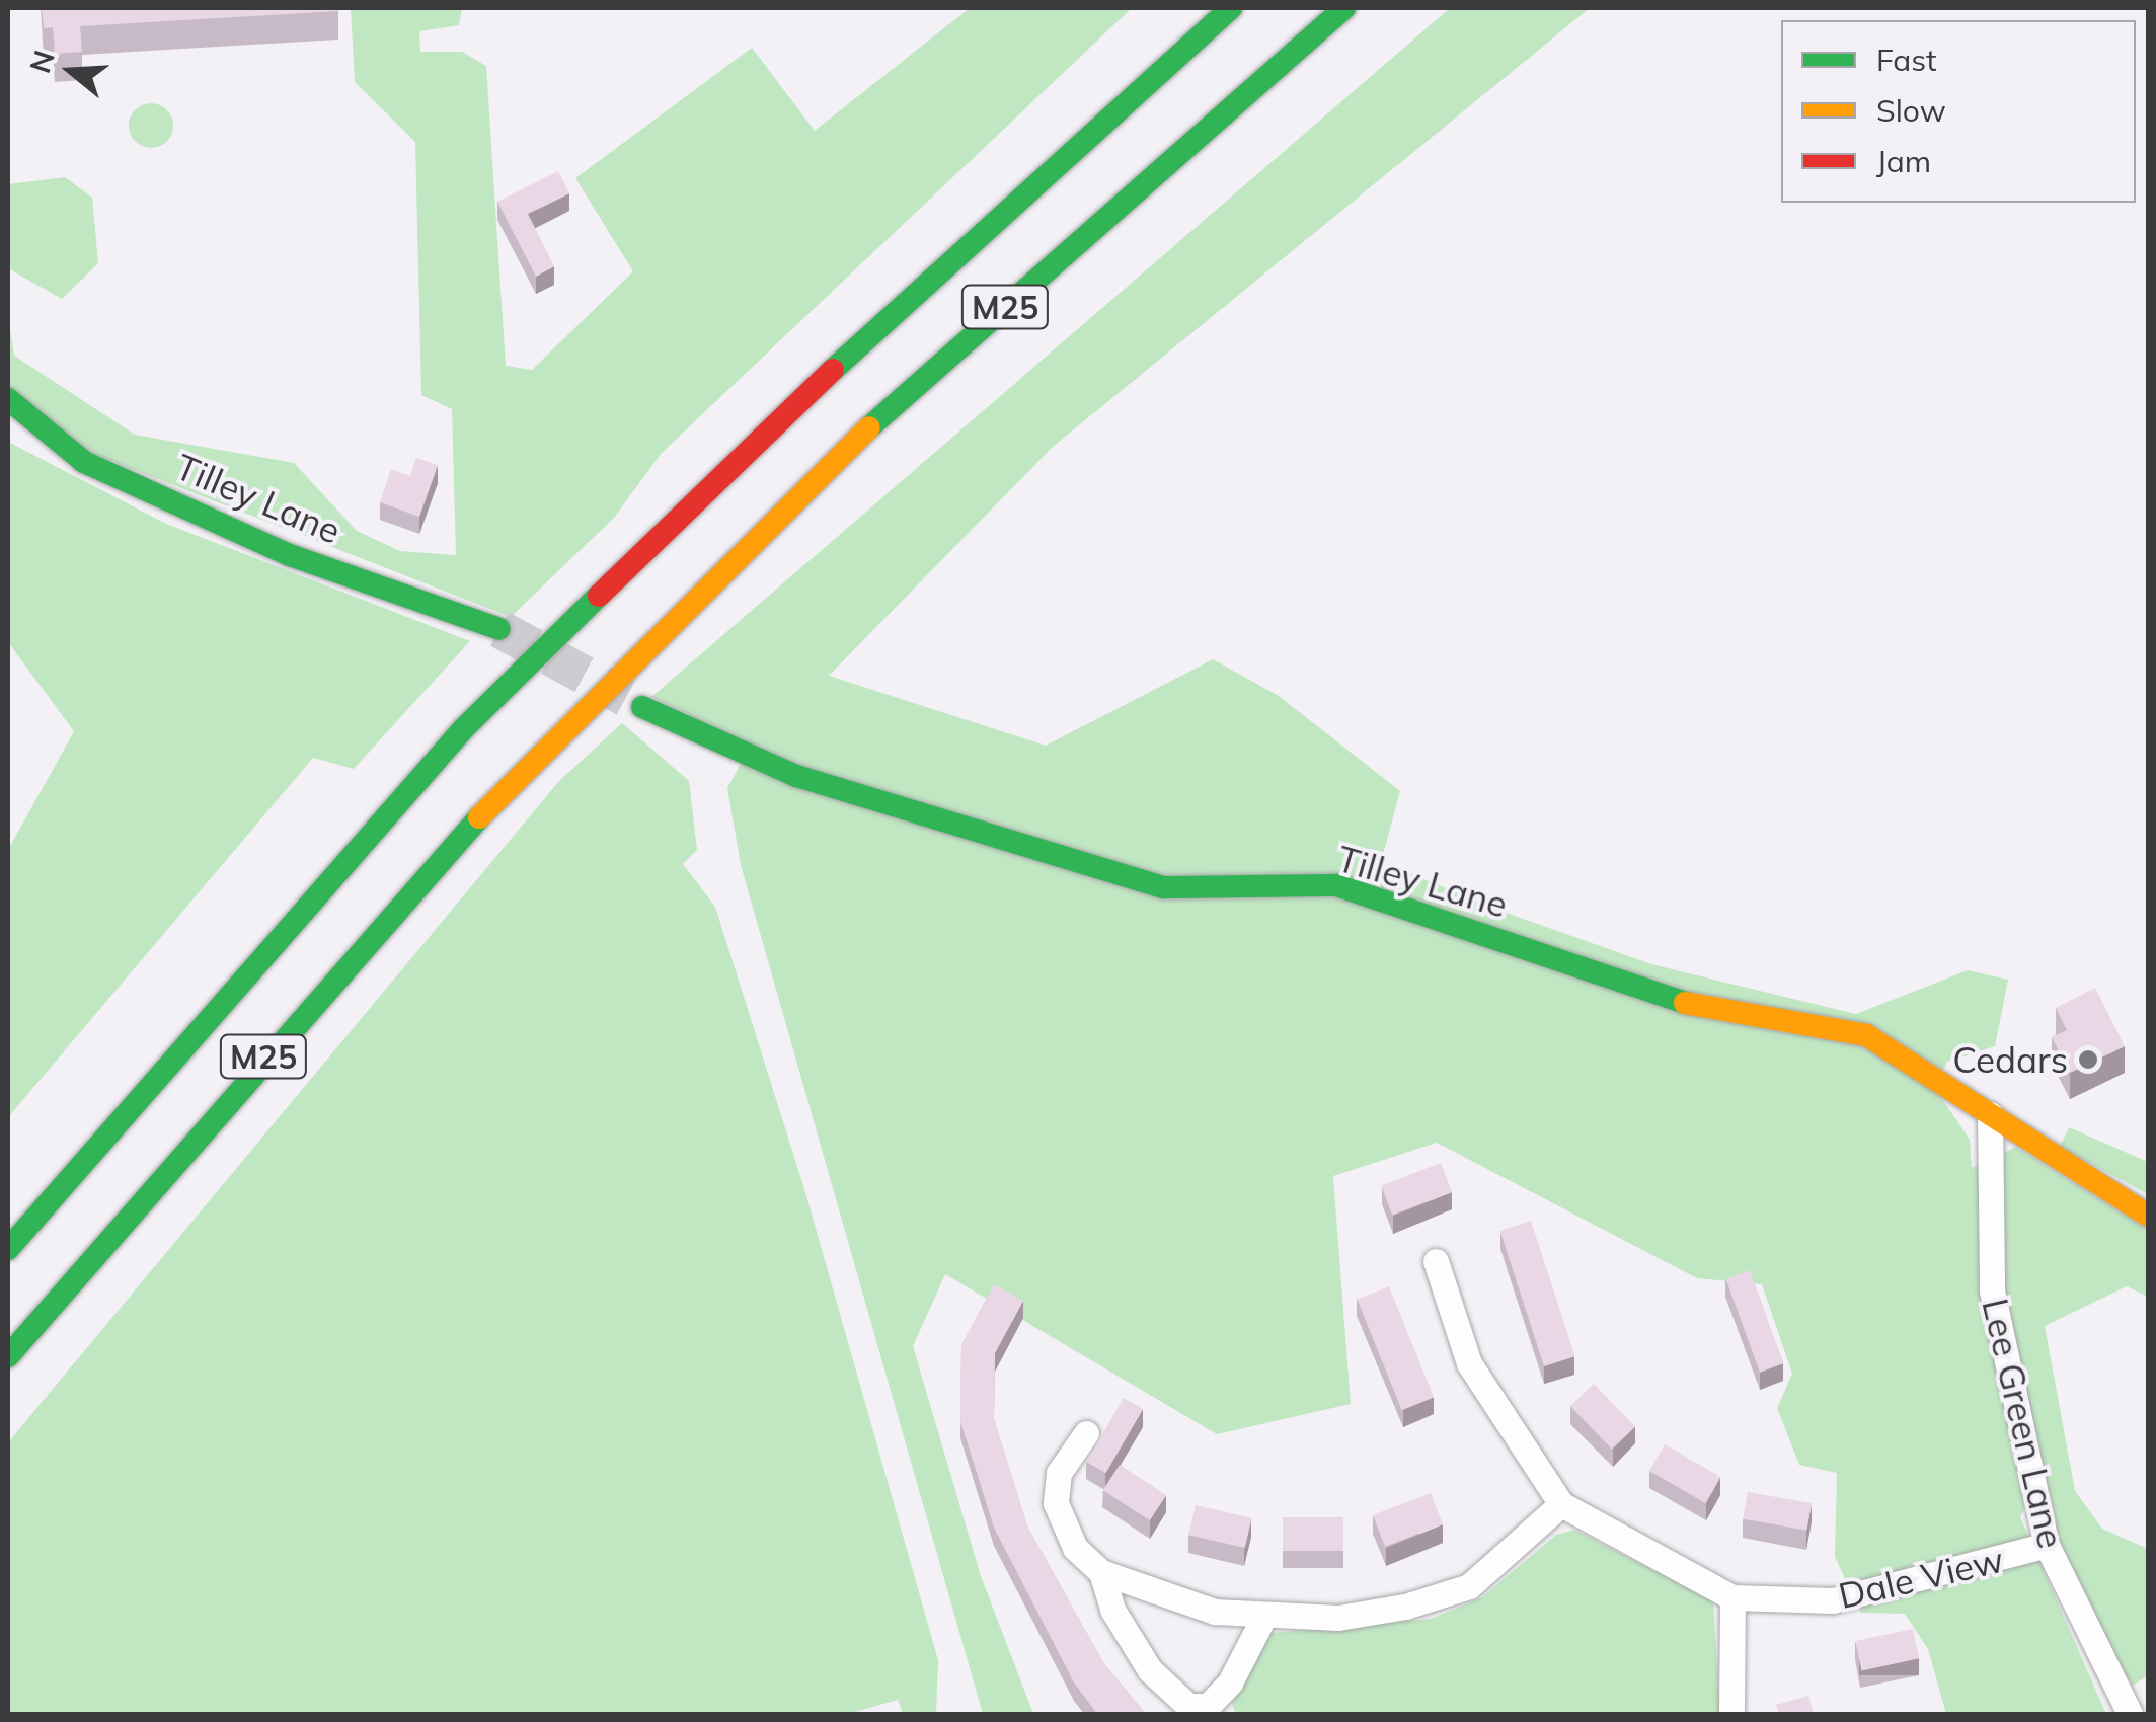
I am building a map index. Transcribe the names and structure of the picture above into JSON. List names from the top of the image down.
{
  "streets": {
    "main road": ["M25", "Tilley Lane"],
    "street": ["Lee Green Lane", "Dale View"]
  },
  "crossings": [
    ["Tilley Lane", "Lee Green Lane"],
    ["Lee Green Lane", "Dale View"]
  ],
  "places": ["Cedars"],
  "legend": ["Fast", "Slow", "Jam"],
  "north": "left"
}
